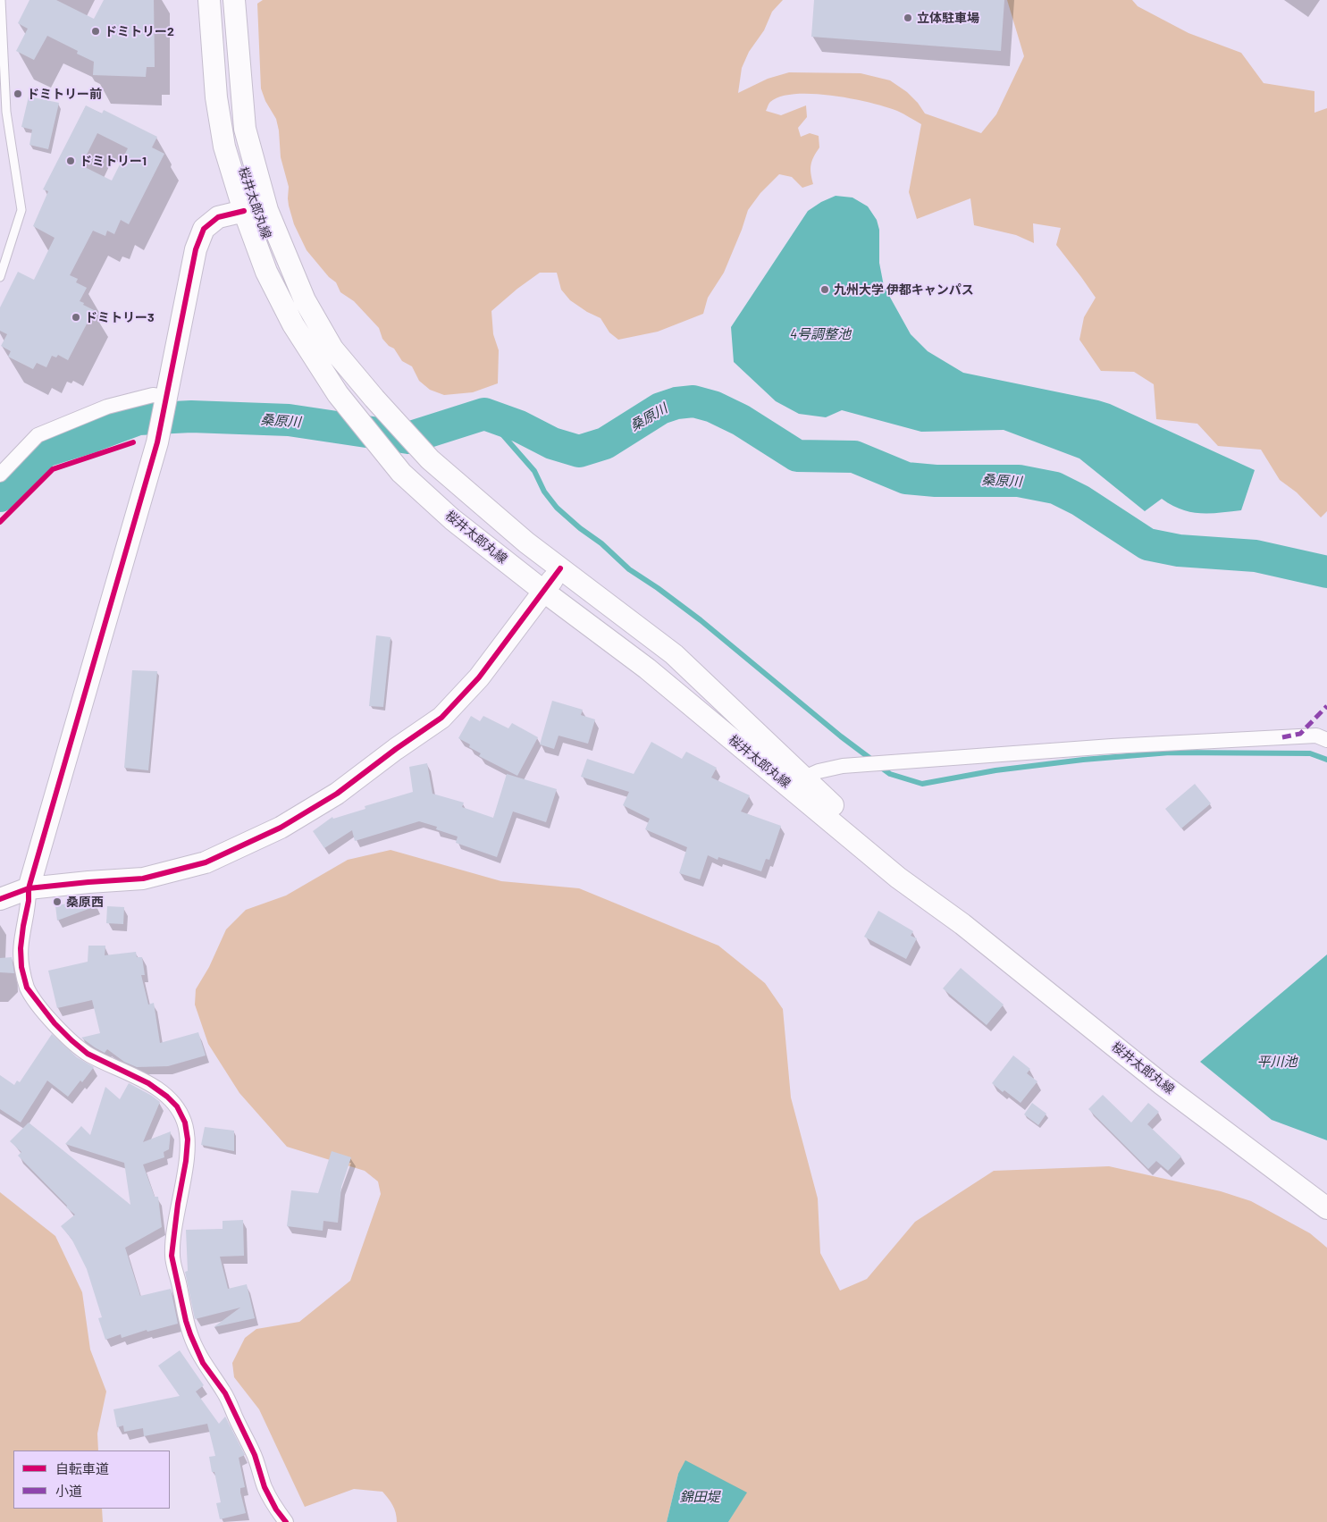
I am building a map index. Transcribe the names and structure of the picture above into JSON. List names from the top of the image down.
{
  "streets": {
    "main road": ["桜井太郎丸線"]
  },
  "water": [
    "4号調整池",
    "桑原川",
    "平川池",
    "錦田堤"
  ],
  "places": [
    "立体駐車場",
    "ドミトリー2",
    "ドミトリー前",
    "ドミトリー1",
    "九州大学 伊都キャンパス",
    "ドミトリー3",
    "桑原西"
  ],
  "legend": ["自転車道", "小道"]
}
